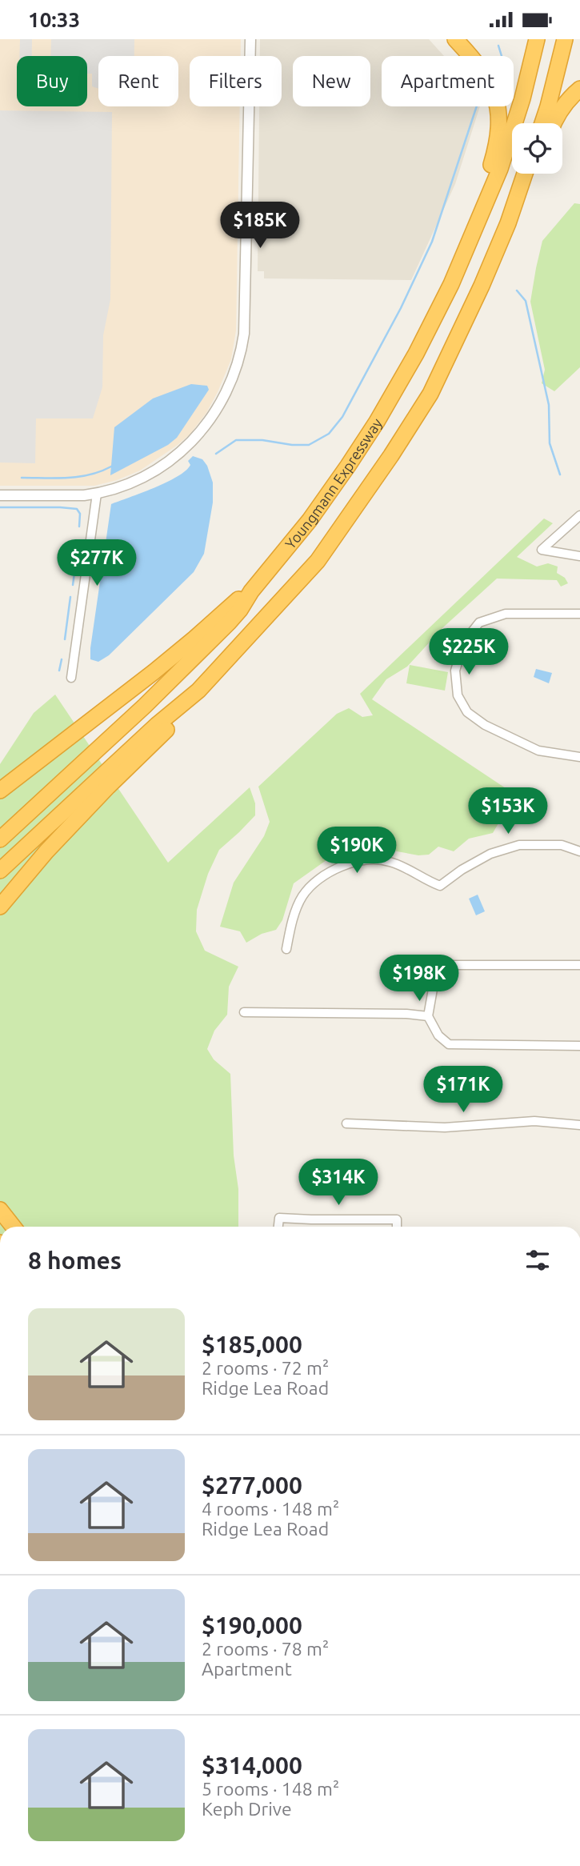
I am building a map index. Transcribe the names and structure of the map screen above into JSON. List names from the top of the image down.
{
  "streets": {
    "highway": ["Youngmann Expressway"]
  },
  "page": {
    "status": "10:33",
    "chip": [
      "Buy",
      "Rent",
      "Filters",
      "New",
      "Apartment"
    ],
    "price": [
      "$185K",
      "$277K",
      "$225K",
      "$153K",
      "$190K",
      "$198K",
      "$171K",
      "$314K"
    ],
    "heading": "8 homes",
    "list": [
      {
        "name": "$185,000",
        "note": "2 rooms · 72 m² · Ridge Lea Road"
      },
      {
        "name": "$277,000",
        "note": "4 rooms · 148 m² · Ridge Lea Road"
      },
      {
        "name": "$190,000",
        "note": "2 rooms · 78 m² · Apartment"
      },
      {
        "name": "$314,000",
        "note": "5 rooms · 148 m² · Keph Drive"
      }
    ]
  }
}
